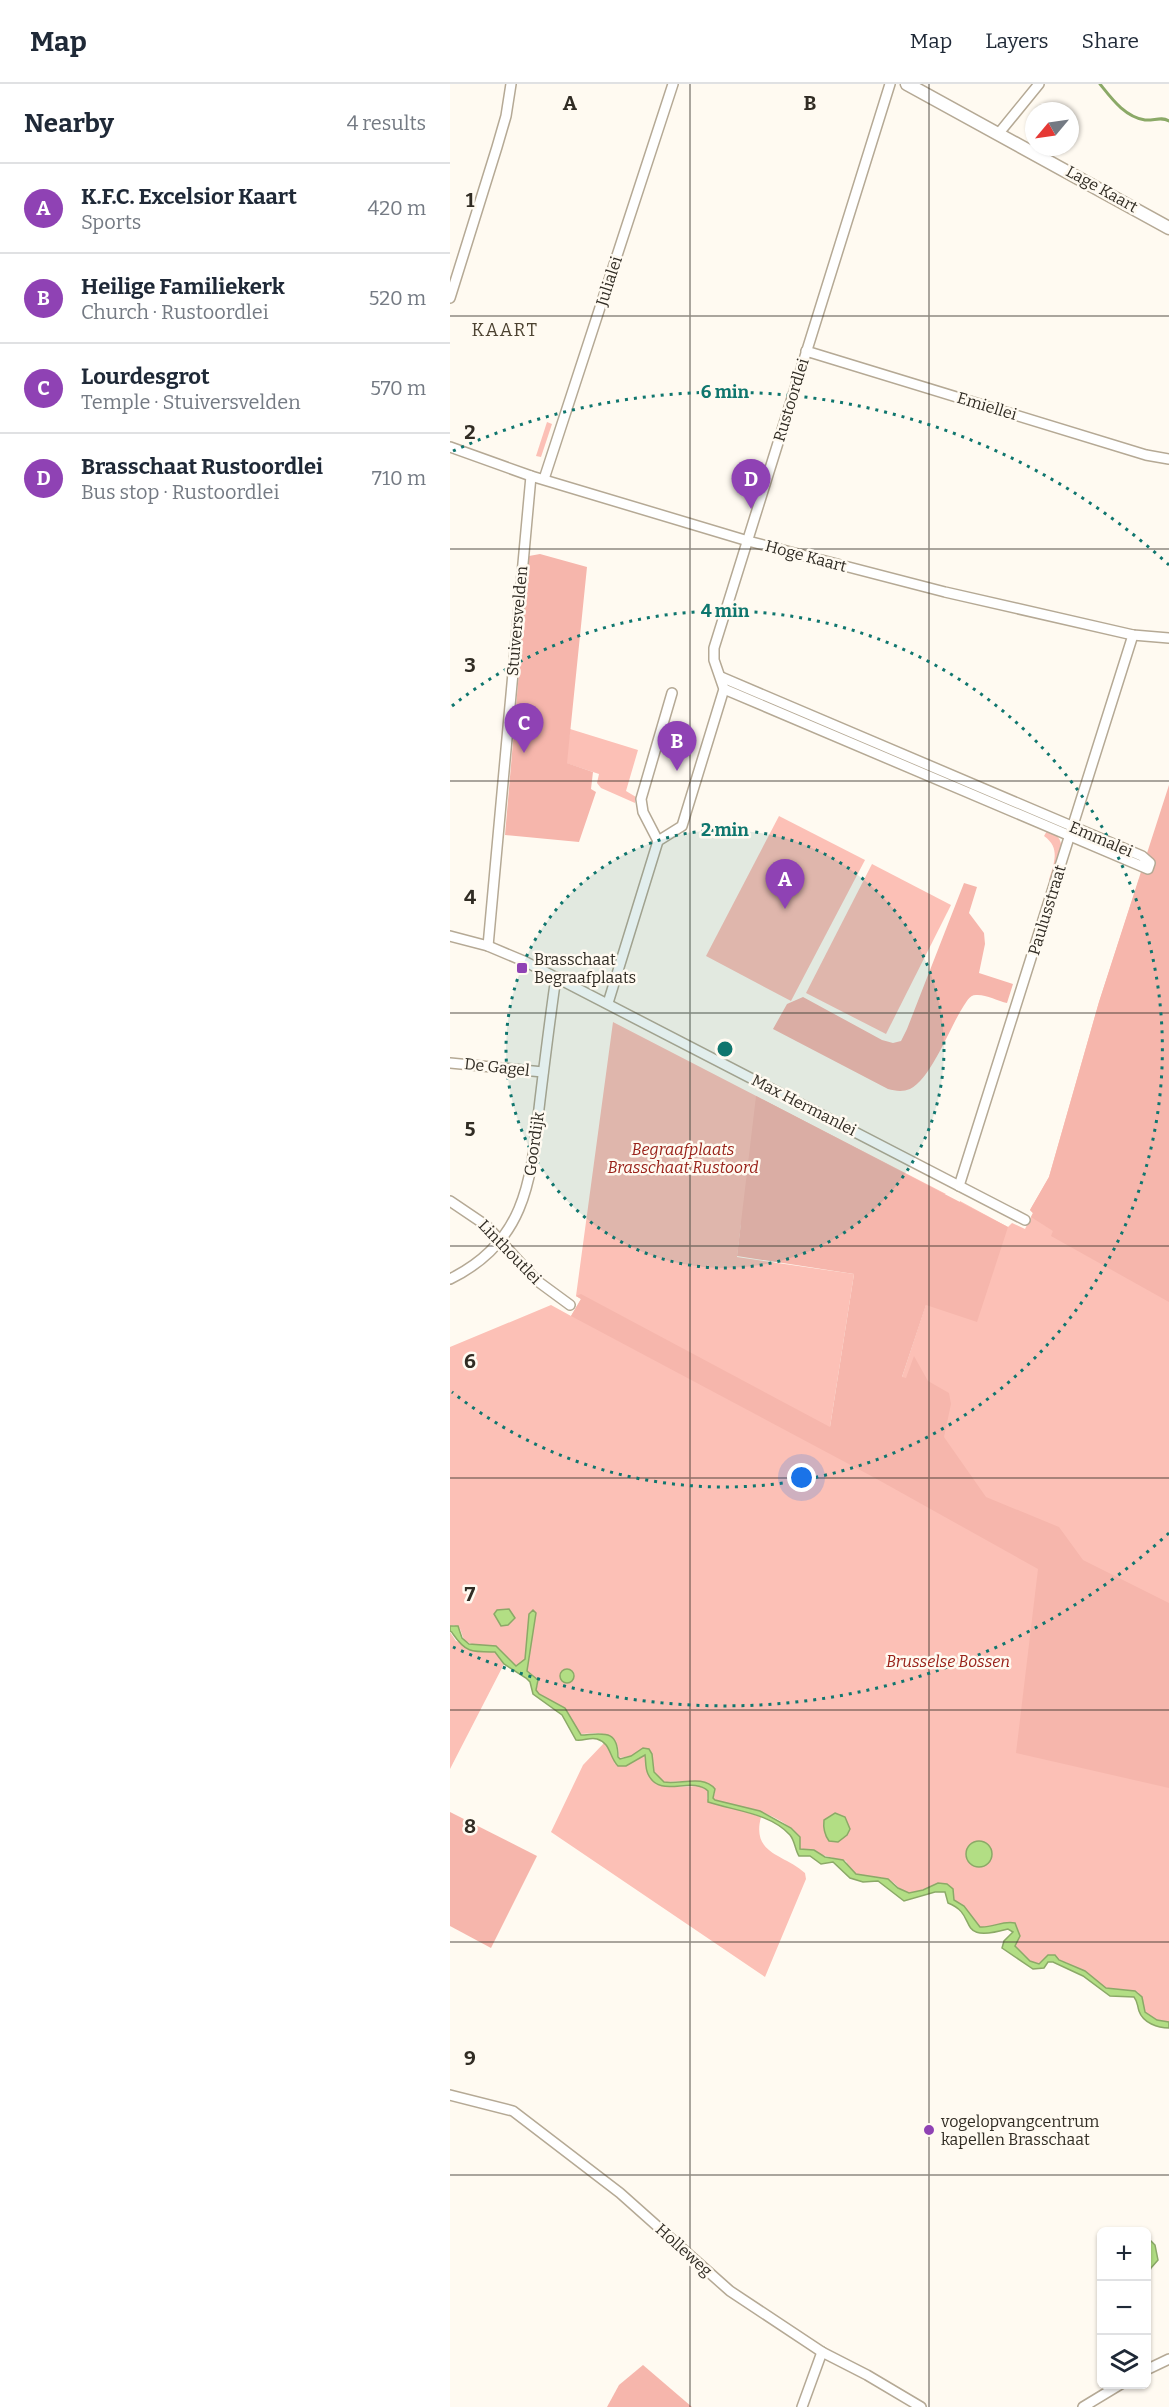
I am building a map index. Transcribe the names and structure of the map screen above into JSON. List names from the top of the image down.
{
  "streets": {
    "street": [
      "Lage Kaart",
      "Julialei",
      "Rustoordlei",
      "Emiellei",
      "Hoge Kaart",
      "Stuiversvelden",
      "Emmalei",
      "Paulusstraat",
      "De Gagel",
      "Max Hermanlei",
      "Goordijk",
      "Linthoutlei",
      "Holleweg"
    ]
  },
  "crossings": [
    ["Julialei", "Hoge Kaart"],
    ["Rustoordlei", "Emiellei"],
    ["Rustoordlei", "Hoge Kaart"],
    ["Rustoordlei", "Emmalei"],
    ["Hoge Kaart", "Stuiversvelden"],
    ["Hoge Kaart", "Paulusstraat"],
    ["Stuiversvelden", "Max Hermanlei"],
    ["Emmalei", "Paulusstraat"],
    ["Paulusstraat", "Max Hermanlei"],
    ["De Gagel", "Goordijk"],
    ["Max Hermanlei", "Goordijk"],
    ["Goordijk", "Linthoutlei"]
  ],
  "districts": ["KAART"],
  "parks": ["Begraafplaats Brasschaat Rustoord", "Brusselse Bossen"],
  "places": {
    "transit": ["Brasschaat Begraafplaats"],
    "other": ["vogelopvangcentrum kapellen Brasschaat"]
  },
  "north": "bottom left",
  "page": {
    "header": "Map",
    "nav": ["Map", "Layers", "Share"],
    "heading": ["Nearby", "4 results"],
    "list": [
      {
        "mark": "A",
        "name": "K.F.C. Excelsior Kaart",
        "note": "Sports",
        "value": "420 m"
      },
      {
        "mark": "B",
        "name": "Heilige Familiekerk",
        "note": "Church · Rustoordlei",
        "value": "520 m"
      },
      {
        "mark": "C",
        "name": "Lourdesgrot",
        "note": "Temple · Stuiversvelden",
        "value": "570 m"
      },
      {
        "mark": "D",
        "name": "Brasschaat Rustoordlei",
        "note": "Bus stop · Rustoordlei",
        "value": "710 m"
      }
    ],
    "pins": [
      "D",
      "C",
      "B",
      "A"
    ],
    "map_buttons": ["+", "−"]
  },
  "grid": {
    "columns": ["A", "B"],
    "rows": [
      "1",
      "2",
      "3",
      "4",
      "5",
      "6",
      "7",
      "8",
      "9"
    ]
  },
  "rings": ["6 min", "4 min", "2 min"]
}
